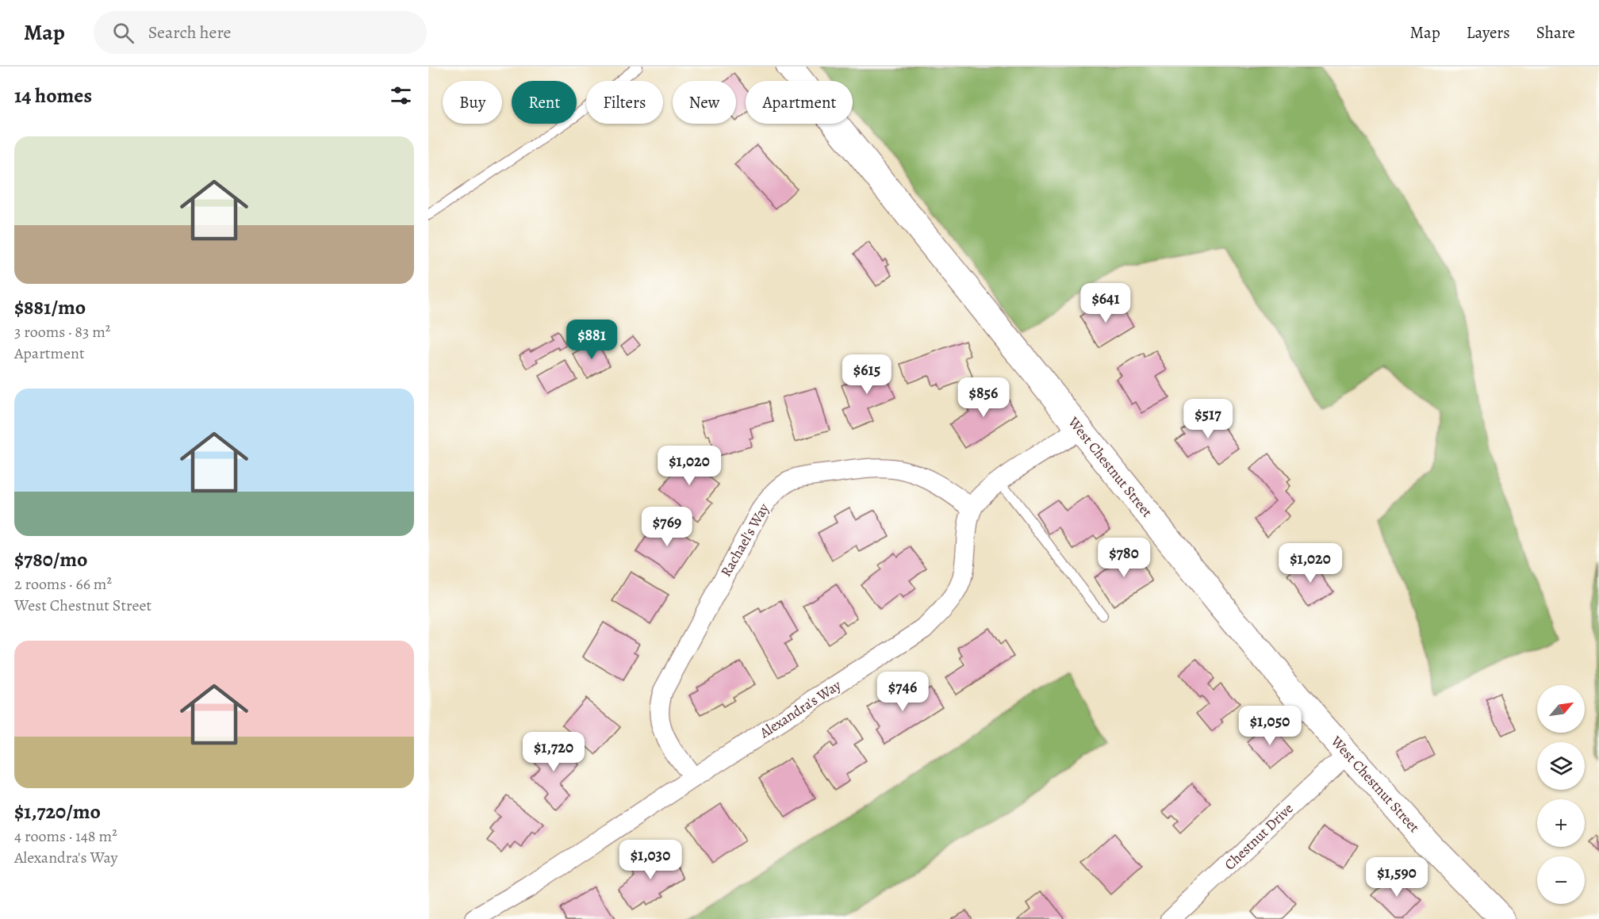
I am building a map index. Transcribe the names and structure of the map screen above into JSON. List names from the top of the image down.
{
  "streets": {
    "main road": ["West Chestnut Street"],
    "street": ["Rachael's Way", "Alexandra's Way", "Chestnut Drive"]
  },
  "crossings": [
    ["West Chestnut Street", "Alexandra's Way"],
    ["West Chestnut Street", "Chestnut Drive"],
    ["Rachael's Way", "Alexandra's Way"]
  ],
  "north": "top right",
  "page": {
    "header": "Map",
    "search": "Search here",
    "nav": ["Map", "Layers", "Share"],
    "heading": "14 homes",
    "chip": [
      "Buy",
      "Rent",
      "Filters",
      "New",
      "Apartment"
    ],
    "list": [
      {
        "name": "$881/mo",
        "note": "3 rooms · 83 m² · Apartment"
      },
      {
        "name": "$780/mo",
        "note": "2 rooms · 66 m² · West Chestnut Street"
      },
      {
        "name": "$1,720/mo",
        "note": "4 rooms · 148 m² · Alexandra's Way"
      }
    ],
    "price": [
      "$641",
      "$881",
      "$615",
      "$856",
      "$517",
      "$1,020",
      "$769",
      "$780",
      "$1,020",
      "$746",
      "$1,050",
      "$1,720",
      "$1,030",
      "$1,590"
    ],
    "map_buttons": ["+", "−"]
  }
}
